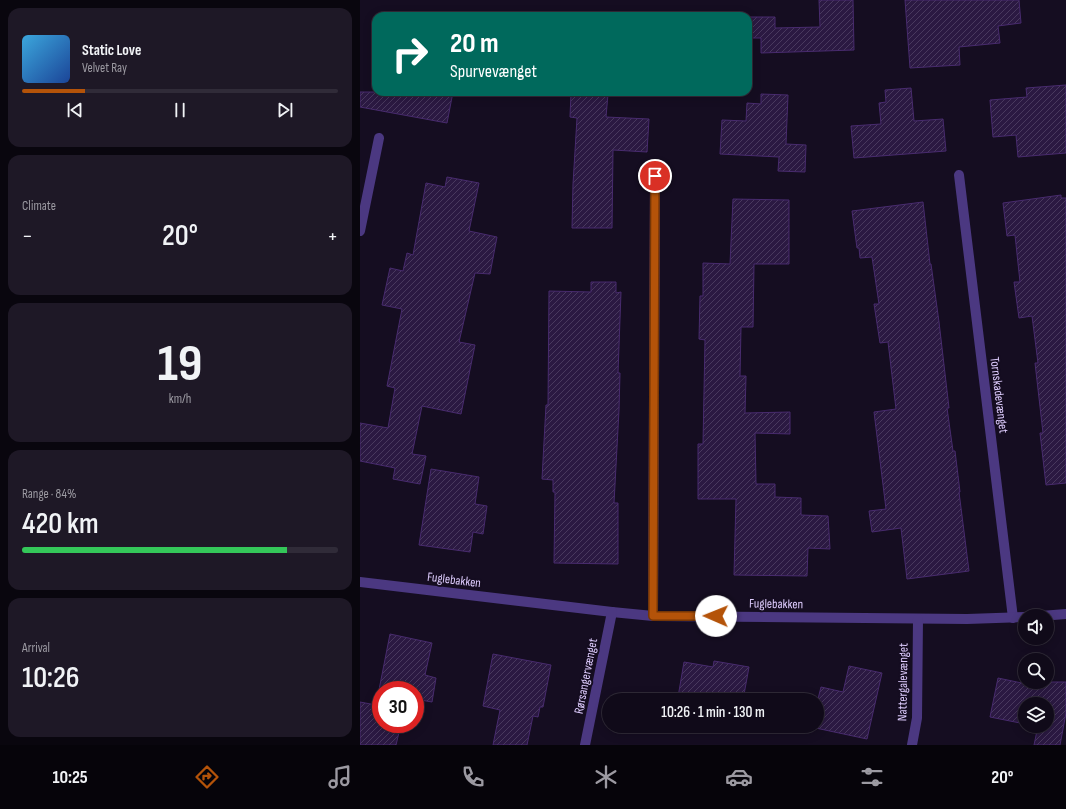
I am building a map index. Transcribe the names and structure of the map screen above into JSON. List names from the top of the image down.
{
  "streets": {
    "street": [
      "Tornskadevænget",
      "Fuglebakken",
      "Rørsangervænget",
      "Nattergalevænget"
    ]
  },
  "crossings": [
    ["Tornskadevænget", "Fuglebakken"],
    ["Fuglebakken", "Rørsangervænget"],
    ["Fuglebakken", "Nattergalevænget"]
  ],
  "page": {
    "turn": ["20 m", "Spurvevænget"],
    "song": ["Static Love", "Velvet Ray"],
    "tile": [
      "Climate",
      ["19", "km/h"],
      ["Range · 84%", "420 km"],
      ["Arrival", "10:26"]
    ],
    "heat": ["−", "20°", "+"],
    "limit": "30",
    "trip": "10:26 · 1 min · 130 m",
    "tabs": ["10:25", "20°"]
  }
}
